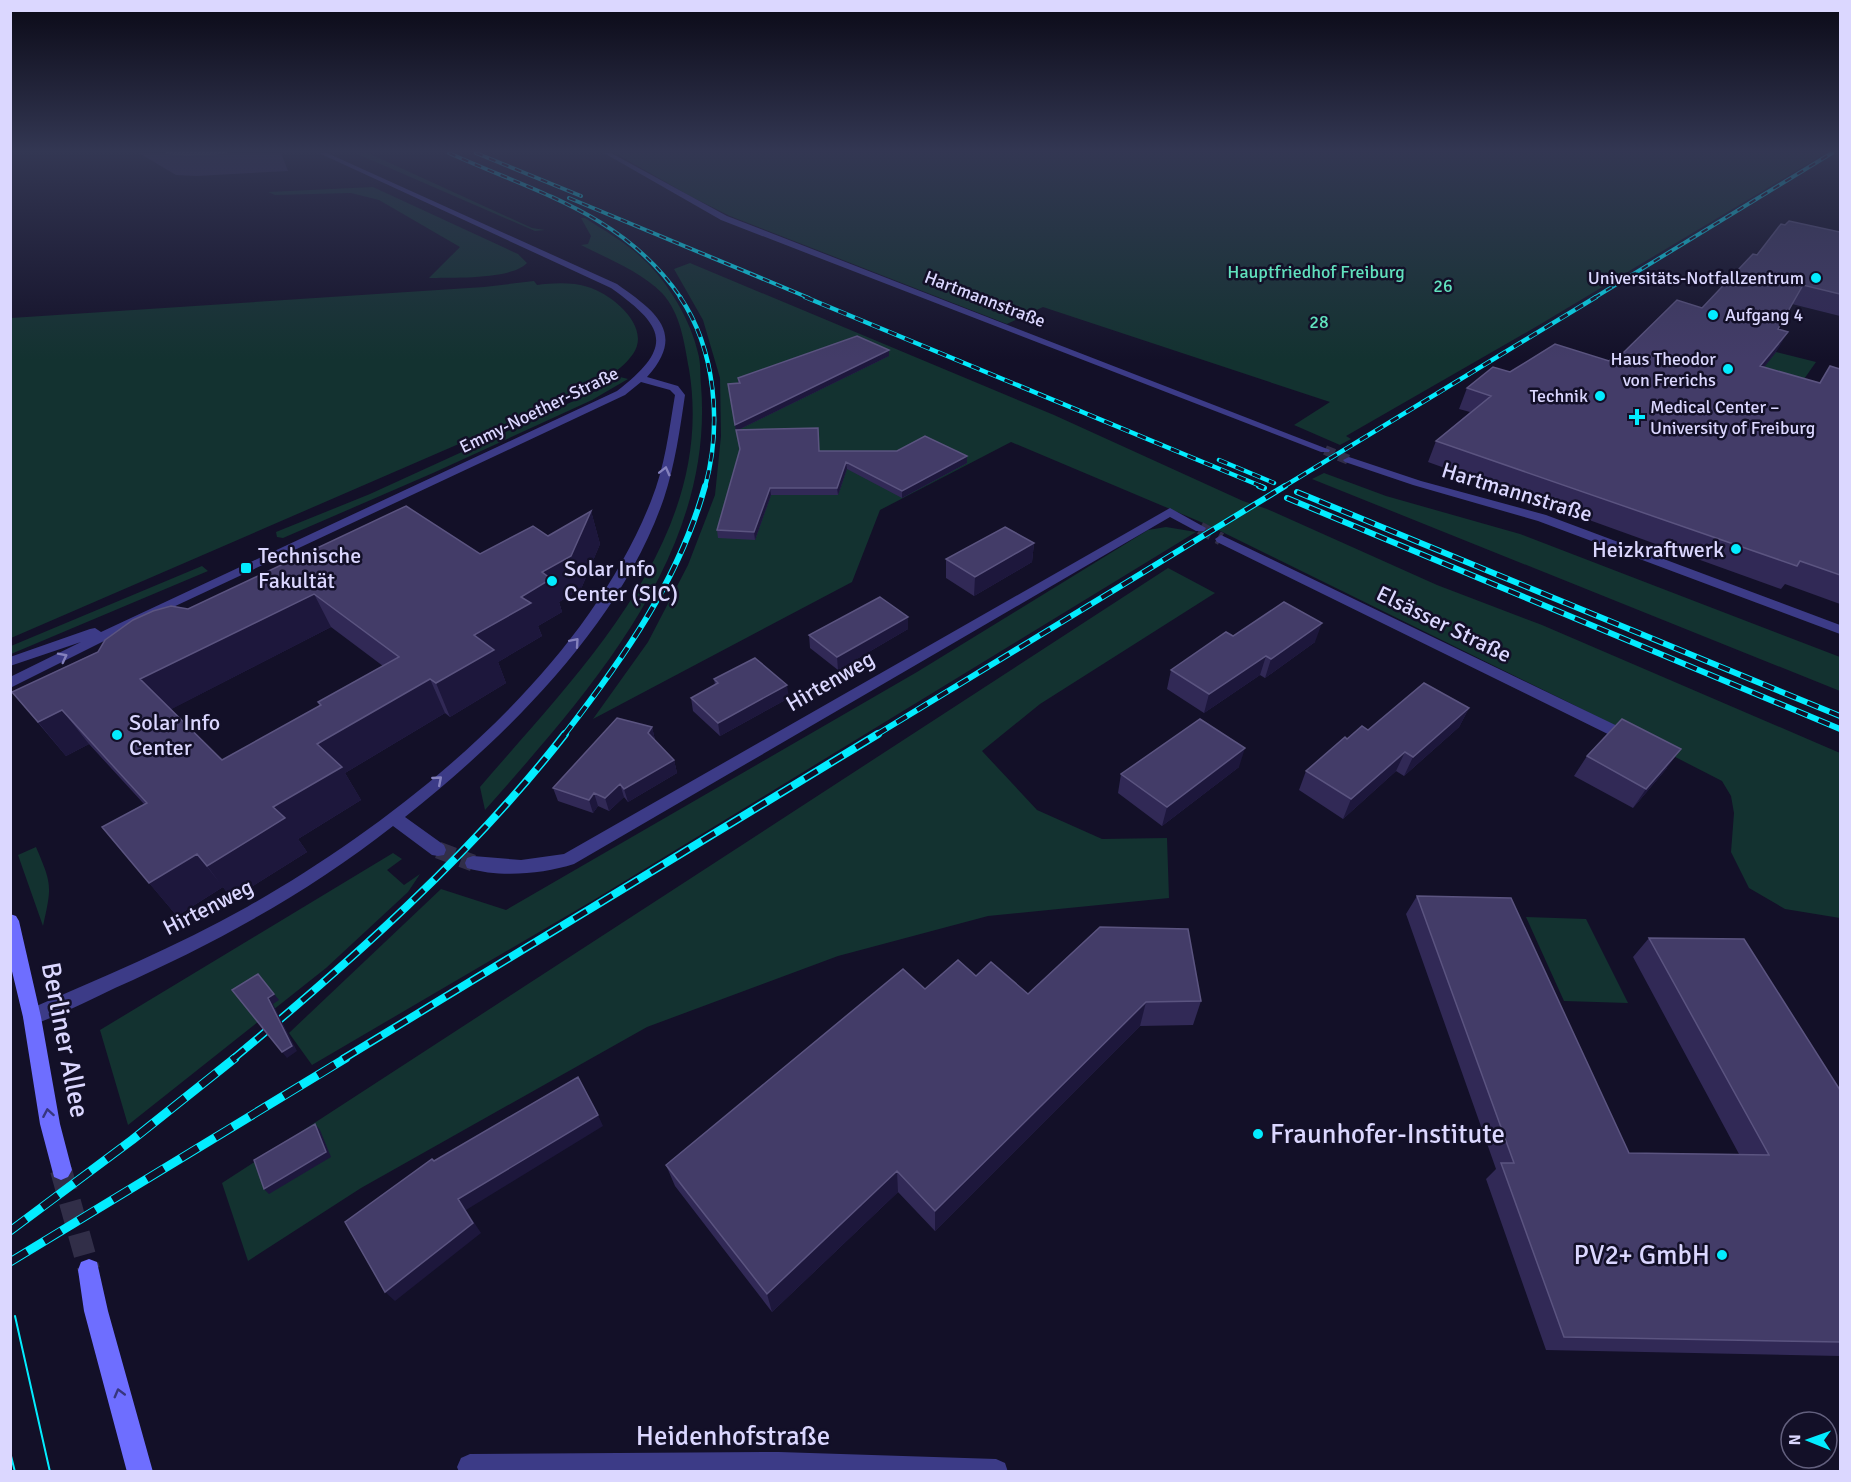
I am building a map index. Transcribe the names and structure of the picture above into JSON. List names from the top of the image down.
{
  "streets": {
    "main road": ["Berliner Allee"],
    "street": [
      "Hartmannstraße",
      "Emmy-Noether-Straße",
      "Elsässer Straße",
      "Hirtenweg",
      "Heidenhofstraße"
    ]
  },
  "crossings": [
    ["Emmy-Noether-Straße", "Hirtenweg"],
    ["Hirtenweg", "Berliner Allee"]
  ],
  "one_way": ["Berliner Allee"],
  "parks": ["Hauptfriedhof Freiburg", "26", "28"],
  "places": {
    "other": [
      "Universitäts-Notfallzentrum",
      "Aufgang 4",
      "Haus Theodor von Frerichs",
      "Technik",
      "Heizkraftwerk",
      "Solar Info Center (SIC)",
      "Solar Info Center",
      "Fraunhofer-Institute",
      "PV2+ GmbH"
    ],
    "health": ["Medical Center – University of Freiburg"],
    "transit": ["Technische Fakultät"]
  },
  "north": "left"
}
